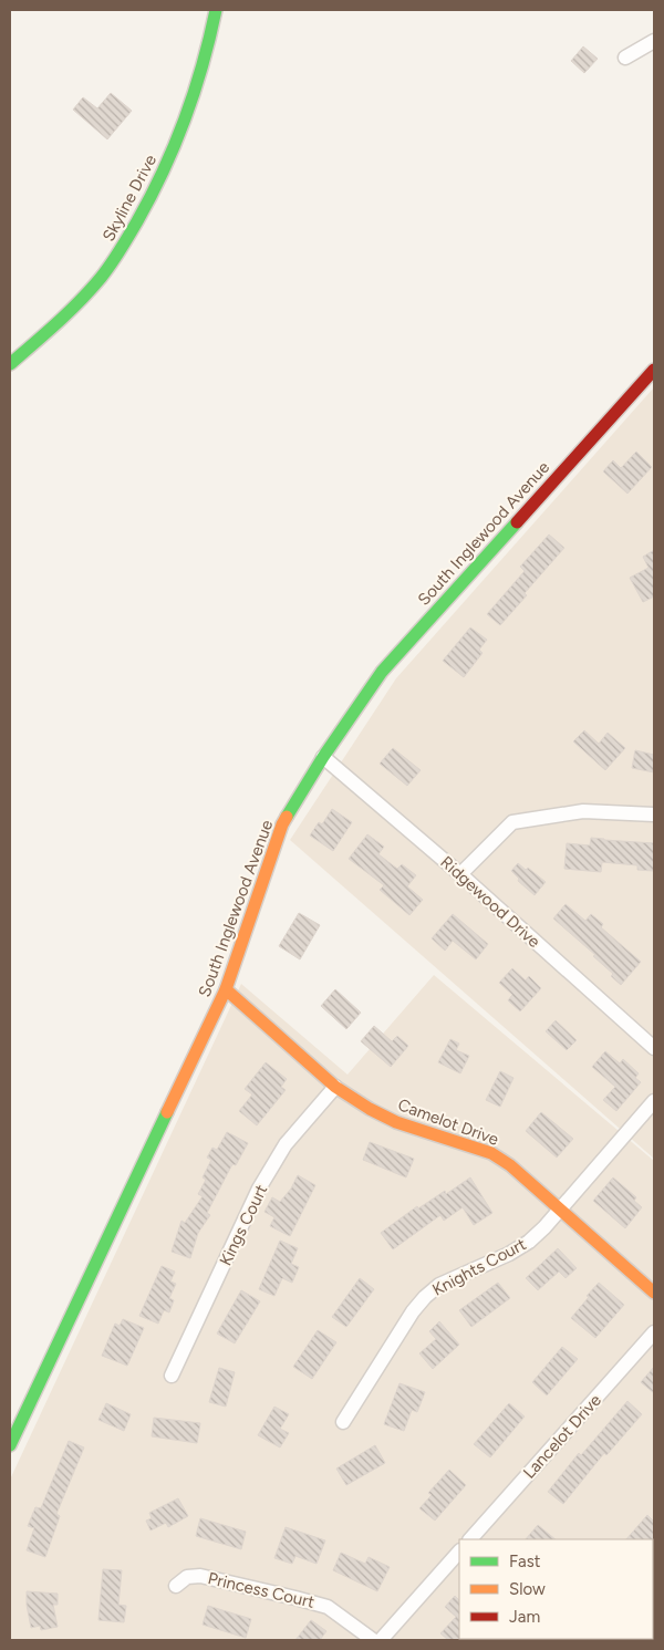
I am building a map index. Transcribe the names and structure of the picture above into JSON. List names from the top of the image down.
{
  "streets": {
    "street": [
      "Skyline Drive",
      "South Inglewood Avenue",
      "Ridgewood Drive",
      "Camelot Drive",
      "Kings Court",
      "Knights Court",
      "Lancelot Drive",
      "Princess Court"
    ]
  },
  "crossings": [
    ["South Inglewood Avenue", "Ridgewood Drive"],
    ["South Inglewood Avenue", "Camelot Drive"],
    ["Camelot Drive", "Kings Court"],
    ["Camelot Drive", "Knights Court"]
  ],
  "legend": ["Fast", "Slow", "Jam"]
}
